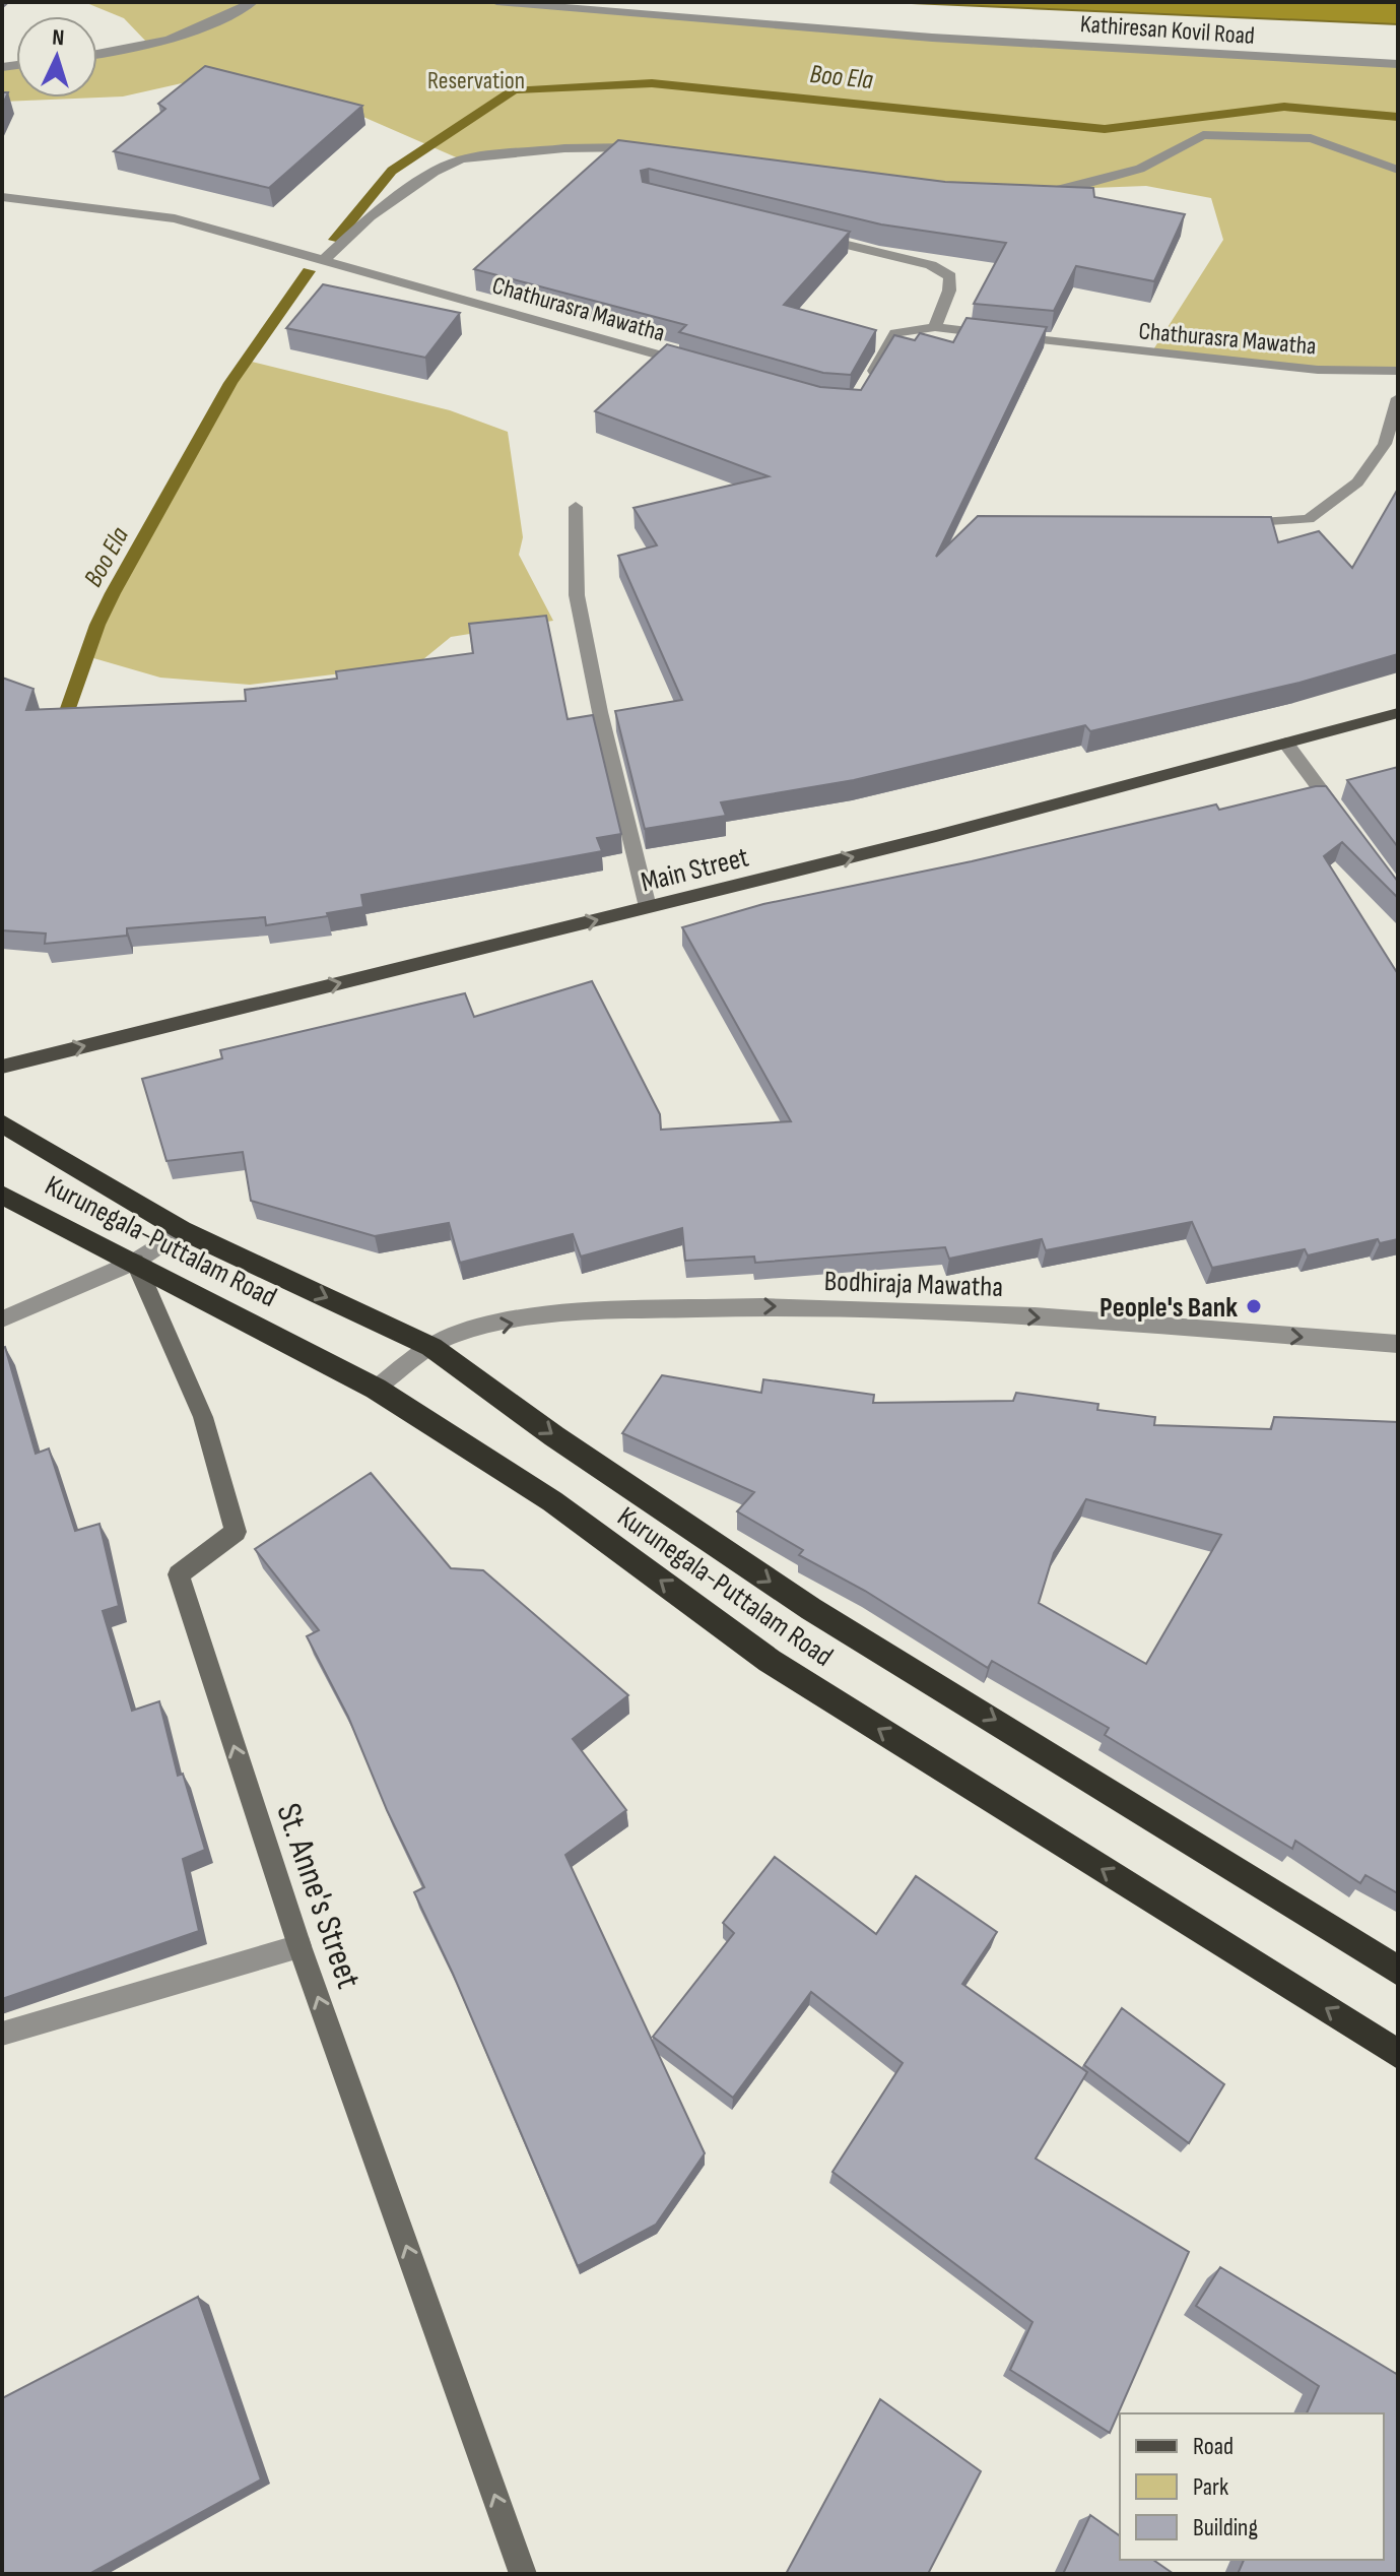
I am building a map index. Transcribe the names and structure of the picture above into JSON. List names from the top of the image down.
{
  "streets": {
    "highway": ["Kurunegala-Puttalam Road"],
    "main road": ["Main Street"],
    "street": [
      "Kathiresan Kovil Road",
      "Chathurasra Mawatha",
      "Bodhiraja Mawatha",
      "St. Anne's Street"
    ]
  },
  "crossings": [
    ["Kurunegala-Puttalam Road", "Bodhiraja Mawatha"],
    ["Kurunegala-Puttalam Road", "St. Anne's Street"]
  ],
  "one_way": ["Main Street", "Bodhiraja Mawatha", "St. Anne's Street"],
  "water": ["Boo Ela"],
  "parks": ["Reservation"],
  "places": ["People's Bank"],
  "legend": ["Road", "Park", "Building"],
  "north": "top"
}
